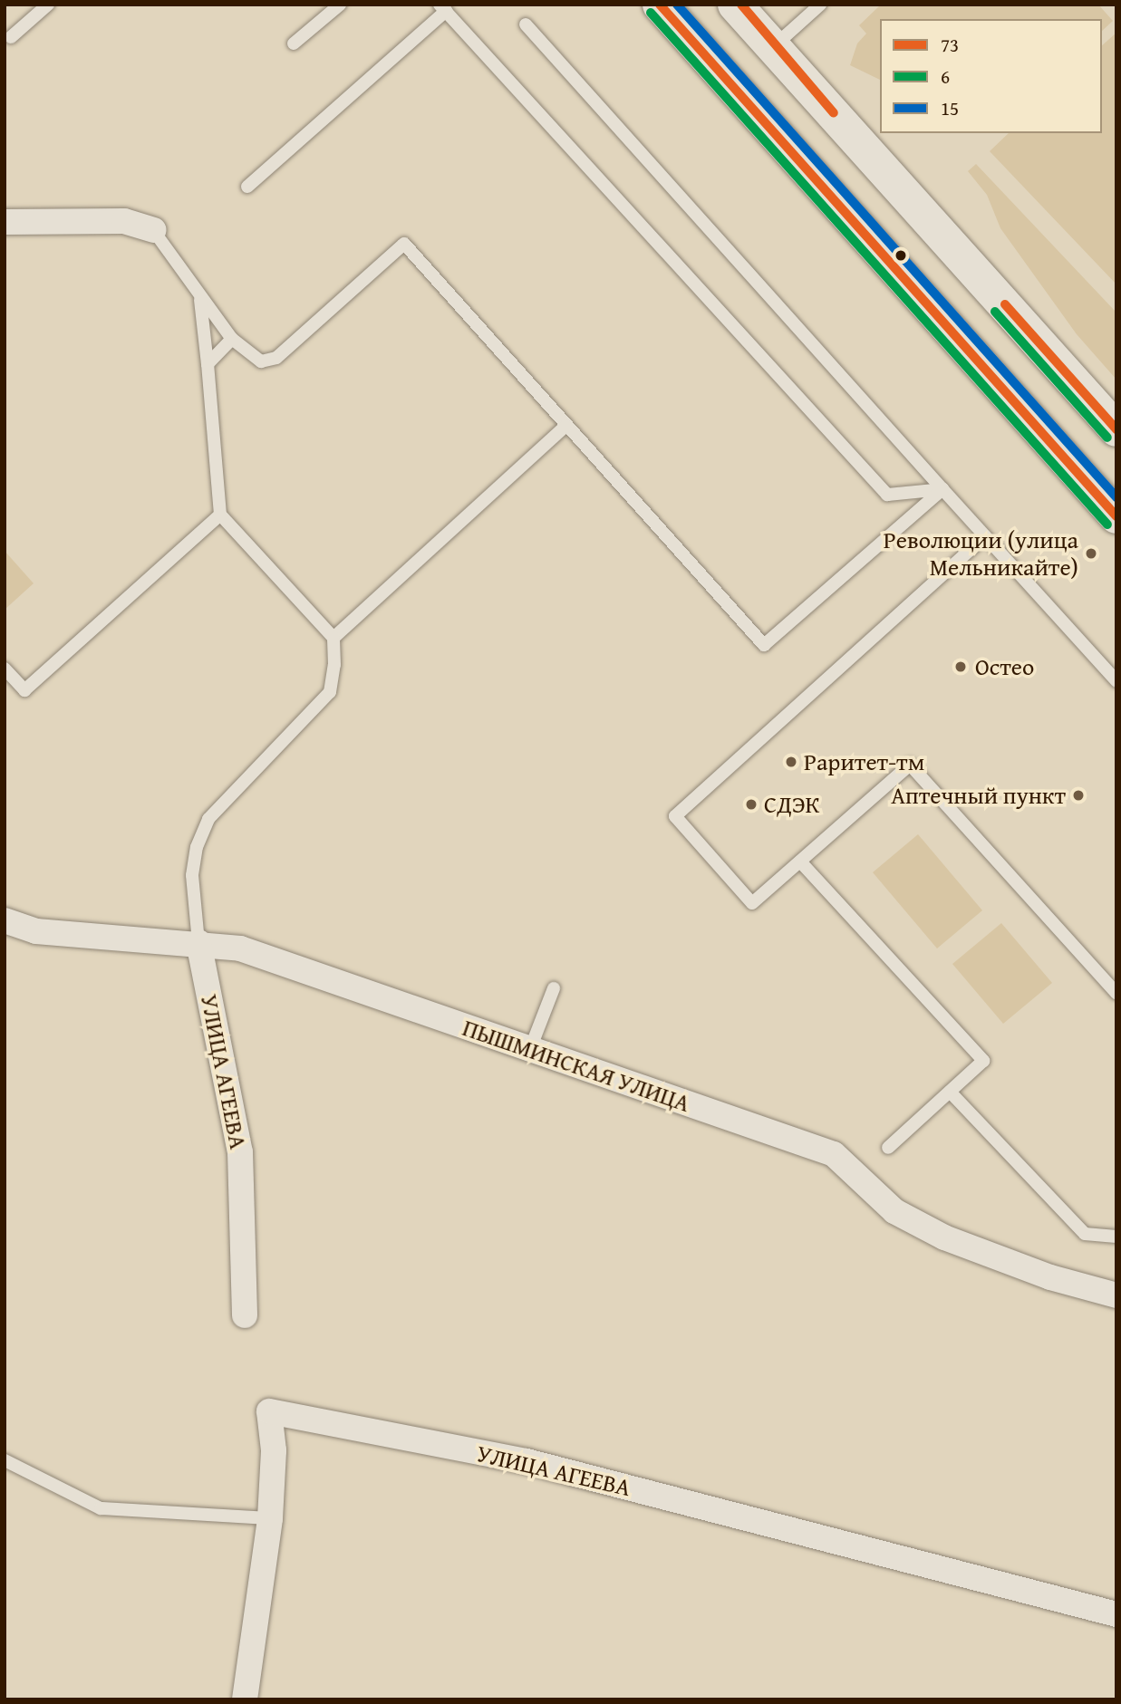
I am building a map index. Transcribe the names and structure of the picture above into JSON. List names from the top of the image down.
{
  "streets": {
    "street": ["ПЫШМИНСКАЯ УЛИЦА", "УЛИЦА АГЕЕВА"]
  },
  "crossings": [
    ["ПЫШМИНСКАЯ УЛИЦА", "УЛИЦА АГЕЕВА"]
  ],
  "places": [
    "Революции (улица Мельникайте)",
    "Остео",
    "Раритет-тм",
    "Аптечный пункт",
    "СДЭК"
  ],
  "lines": ["transit line 73", "transit line 15", "transit line 6"],
  "legend": ["73", "6", "15"]
}
